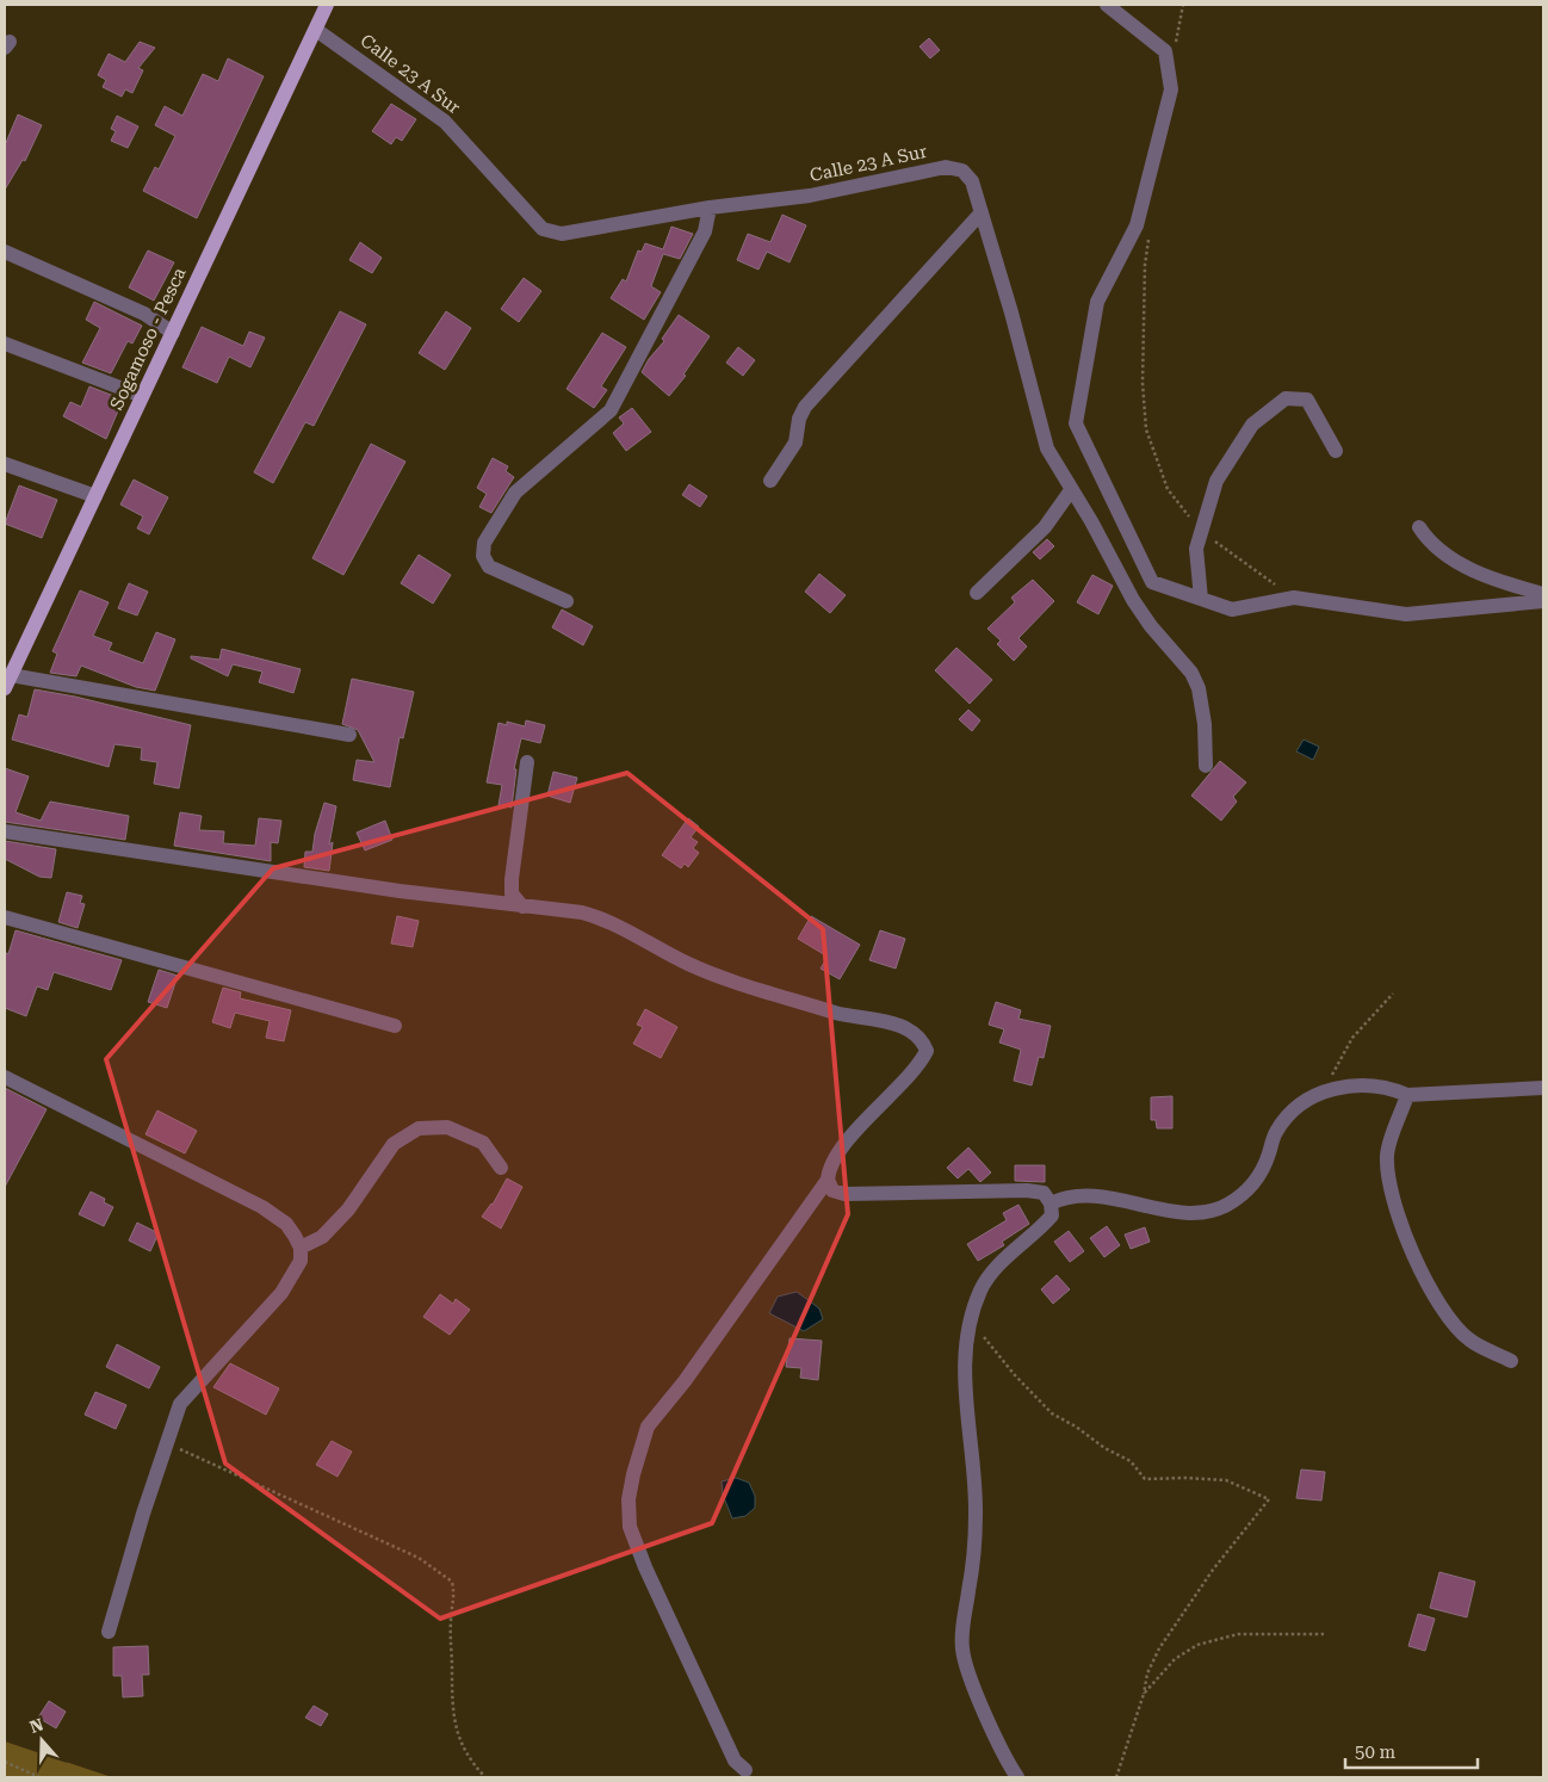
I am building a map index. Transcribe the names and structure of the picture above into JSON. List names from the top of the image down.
{
  "streets": {
    "main road": ["Sogamoso - Pesca"],
    "street": ["Calle 23 A Sur"]
  },
  "crossings": [
    ["Calle 23 A Sur", "Sogamoso - Pesca"]
  ],
  "scale_bar": "50 m",
  "north": "top"
}
